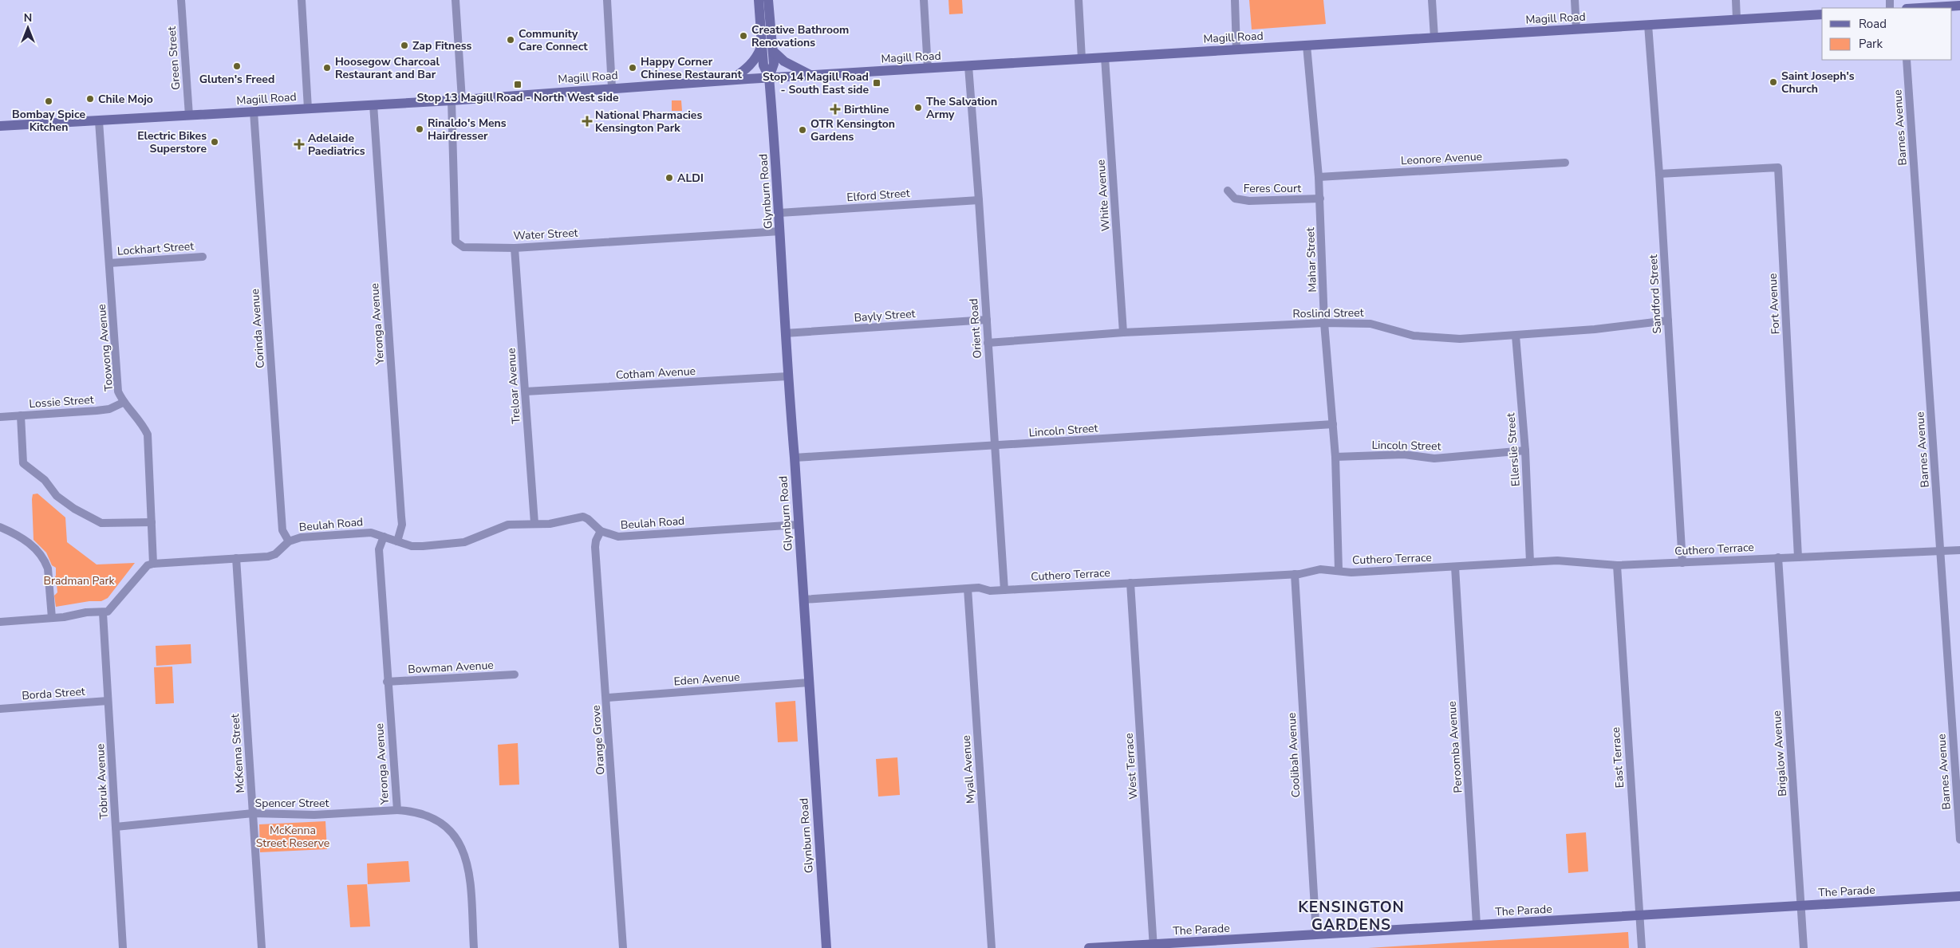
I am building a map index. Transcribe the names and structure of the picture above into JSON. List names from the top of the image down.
{
  "streets": {
    "main road": ["Magill Road", "Glynburn Road", "The Parade"],
    "street": [
      "Green Street",
      "Barnes Avenue",
      "Leonore Avenue",
      "Feres Court",
      "Elford Street",
      "White Avenue",
      "Water Street",
      "Lockhart Street",
      "Mahar Street",
      "Sandford Street",
      "Fort Avenue",
      "Roslind Street",
      "Bayly Street",
      "Yeronga Avenue",
      "Corinda Avenue",
      "Orient Road",
      "Toowong Avenue",
      "Cotham Avenue",
      "Treloar Avenue",
      "Lossie Street",
      "Lincoln Street",
      "Ellerslie Street",
      "Beulah Road",
      "Cuthero Terrace",
      "Bowman Avenue",
      "Eden Avenue",
      "Borda Street",
      "Orange Grove",
      "Peroomba Avenue",
      "McKenna Street",
      "Brigalow Avenue",
      "Coolibah Avenue",
      "East Terrace",
      "West Terrace",
      "Myall Avenue",
      "Tobruk Avenue",
      "Spencer Street"
    ]
  },
  "crossings": [
    ["Magill Road", "Green Street"],
    ["Magill Road", "Glynburn Road"],
    ["Magill Road", "White Avenue"],
    ["Magill Road", "Water Street"],
    ["Magill Road", "Mahar Street"],
    ["Magill Road", "Sandford Street"],
    ["Magill Road", "Yeronga Avenue"],
    ["Magill Road", "Corinda Avenue"],
    ["Magill Road", "Orient Road"],
    ["Magill Road", "Toowong Avenue"],
    ["Barnes Avenue", "Cuthero Terrace"],
    ["Leonore Avenue", "Mahar Street"],
    ["Feres Court", "Mahar Street"],
    ["Glynburn Road", "Elford Street"],
    ["Glynburn Road", "Water Street"],
    ["Glynburn Road", "Bayly Street"],
    ["Glynburn Road", "Cotham Avenue"],
    ["Glynburn Road", "Lincoln Street"],
    ["Glynburn Road", "Beulah Road"],
    ["Glynburn Road", "Cuthero Terrace"],
    ["Glynburn Road", "Eden Avenue"],
    ["Elford Street", "Orient Road"],
    ["White Avenue", "Roslind Street"],
    ["Water Street", "Treloar Avenue"],
    ["Lockhart Street", "Toowong Avenue"],
    ["Mahar Street", "Roslind Street"],
    ["Mahar Street", "Lincoln Street"],
    ["Mahar Street", "Cuthero Terrace"],
    ["Sandford Street", "Fort Avenue"],
    ["Sandford Street", "Roslind Street"],
    ["Sandford Street", "Cuthero Terrace"],
    ["Fort Avenue", "Cuthero Terrace"],
    ["Roslind Street", "Orient Road"],
    ["Roslind Street", "Ellerslie Street"],
    ["Bayly Street", "Orient Road"],
    ["Yeronga Avenue", "Beulah Road"],
    ["Yeronga Avenue", "Bowman Avenue"],
    ["Yeronga Avenue", "Spencer Street"],
    ["Corinda Avenue", "Beulah Road"],
    ["Orient Road", "Lincoln Street"],
    ["Orient Road", "Cuthero Terrace"],
    ["Toowong Avenue", "Lossie Street"],
    ["Toowong Avenue", "Beulah Road"],
    ["Cotham Avenue", "Treloar Avenue"],
    ["Treloar Avenue", "Beulah Road"],
    ["Lincoln Street", "Ellerslie Street"],
    ["Ellerslie Street", "Cuthero Terrace"],
    ["Beulah Road", "Orange Grove"],
    ["Beulah Road", "McKenna Street"],
    ["Cuthero Terrace", "Peroomba Avenue"],
    ["Cuthero Terrace", "Brigalow Avenue"],
    ["Cuthero Terrace", "Coolibah Avenue"],
    ["Cuthero Terrace", "East Terrace"],
    ["Cuthero Terrace", "West Terrace"],
    ["Cuthero Terrace", "Myall Avenue"],
    ["Eden Avenue", "Orange Grove"],
    ["Borda Street", "Tobruk Avenue"],
    ["Peroomba Avenue", "The Parade"],
    ["McKenna Street", "Spencer Street"],
    ["Brigalow Avenue", "The Parade"],
    ["Coolibah Avenue", "The Parade"],
    ["East Terrace", "The Parade"],
    ["West Terrace", "The Parade"],
    ["Tobruk Avenue", "Spencer Street"]
  ],
  "districts": ["KENSINGTON GARDENS"],
  "parks": ["Bradman Park", "McKenna Street Reserve"],
  "places": {
    "other": [
      "Creative Bathroom Renovations",
      "Community Care Connect",
      "Zap Fitness",
      "Gluten's Freed",
      "Hoosegow Charcoal Restaurant and Bar",
      "Happy Corner Chinese Restaurant",
      "Saint Joseph's Church",
      "Chile Mojo",
      "Bombay Spice Kitchen",
      "The Salvation Army",
      "Rinaldo's Mens Hairdresser",
      "OTR Kensington Gardens",
      "Electric Bikes Superstore",
      "ALDI"
    ],
    "transit": ["Stop 14 Magill Road - South East side", "Stop 13 Magill Road - North West side"],
    "health": ["Birthline", "National Pharmacies Kensington Park", "Adelaide Paediatrics"]
  },
  "legend": ["Road", "Park"],
  "north": "top"
}
